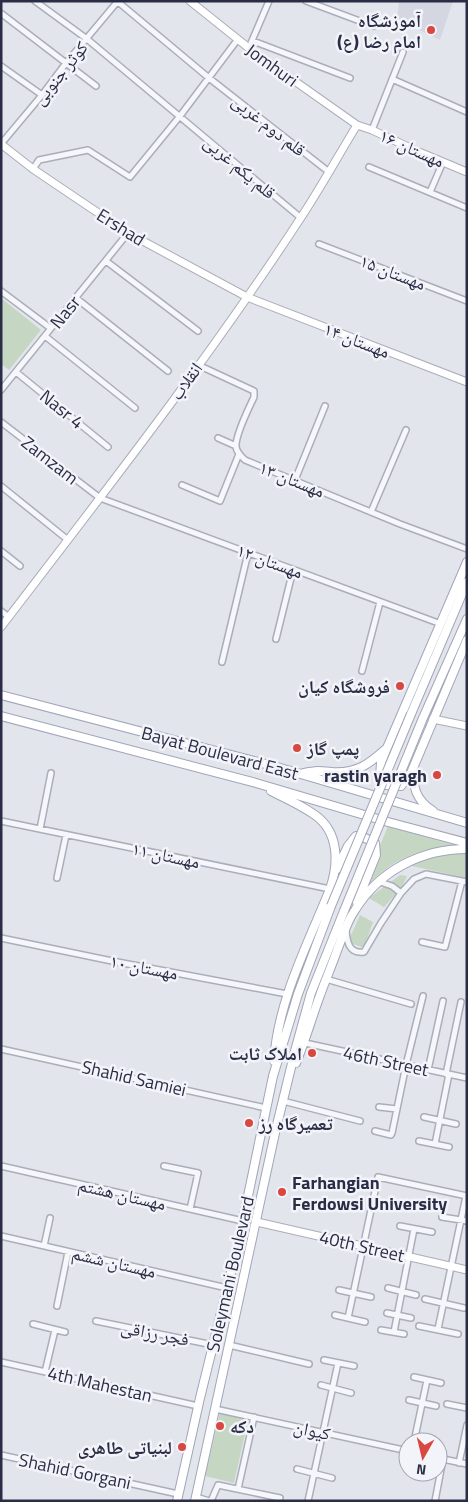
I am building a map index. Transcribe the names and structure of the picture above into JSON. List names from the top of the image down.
{
  "streets": {
    "main road": ["Bayat Boulevard East", "Soleymani Boulevard"],
    "street": [
      "Jomhuri",
      "کوثر جنوبی",
      "قلم دوم غربی",
      "مهستان ۱۶",
      "قلم یکم غربی",
      "Ershad",
      "مهستان ۱۵",
      "Nasr",
      "مهستان ۱۴",
      "انقلاب",
      "Nasr 4",
      "Zamzam",
      "مهستان ۱۳",
      "مهستان ۱۲",
      "مهستان ۱۱",
      "مهستان ۱۰",
      "46th Street",
      "Shahid Samiei",
      "مهستان هشتم",
      "40th Street",
      "مهستان ششم",
      "فجر رزاقی",
      "4th Mahestan",
      "کیوان",
      "Shahid Gorgani"
    ]
  },
  "crossings": [
    ["Jomhuri", "مهستان ۱۶"],
    ["Jomhuri", "انقلاب"],
    ["کوثر جنوبی", "قلم دوم غربی"],
    ["کوثر جنوبی", "قلم یکم غربی"],
    ["کوثر جنوبی", "Ershad"],
    ["قلم دوم غربی", "انقلاب"],
    ["مهستان ۱۶", "انقلاب"],
    ["قلم یکم غربی", "انقلاب"],
    ["Ershad", "Nasr"],
    ["Ershad", "مهستان ۱۴"],
    ["Ershad", "انقلاب"],
    ["Nasr", "Nasr 4"],
    ["مهستان ۱۴", "انقلاب"],
    ["انقلاب", "Zamzam"],
    ["انقلاب", "مهستان ۱۲"],
    ["Zamzam", "مهستان ۱۲"],
    ["Shahid Samiei", "Soleymani Boulevard"],
    ["مهستان هشتم", "Soleymani Boulevard"],
    ["40th Street", "Soleymani Boulevard"],
    ["مهستان ششم", "Soleymani Boulevard"],
    ["Soleymani Boulevard", "فجر رزاقی"],
    ["Soleymani Boulevard", "4th Mahestan"],
    ["Soleymani Boulevard", "کیوان"],
    ["Soleymani Boulevard", "Shahid Gorgani"]
  ],
  "places": [
    "آموزشگاه امام رضا (ع)",
    "فروشگاه کیان",
    "پمپ گاز",
    "rastin yaragh",
    "املاک ثابت",
    "تعمیرگاه رز",
    "Farhangian Ferdowsi University",
    "دکه",
    "لبنیاتی طاهری"
  ],
  "north": "bottom"
}
